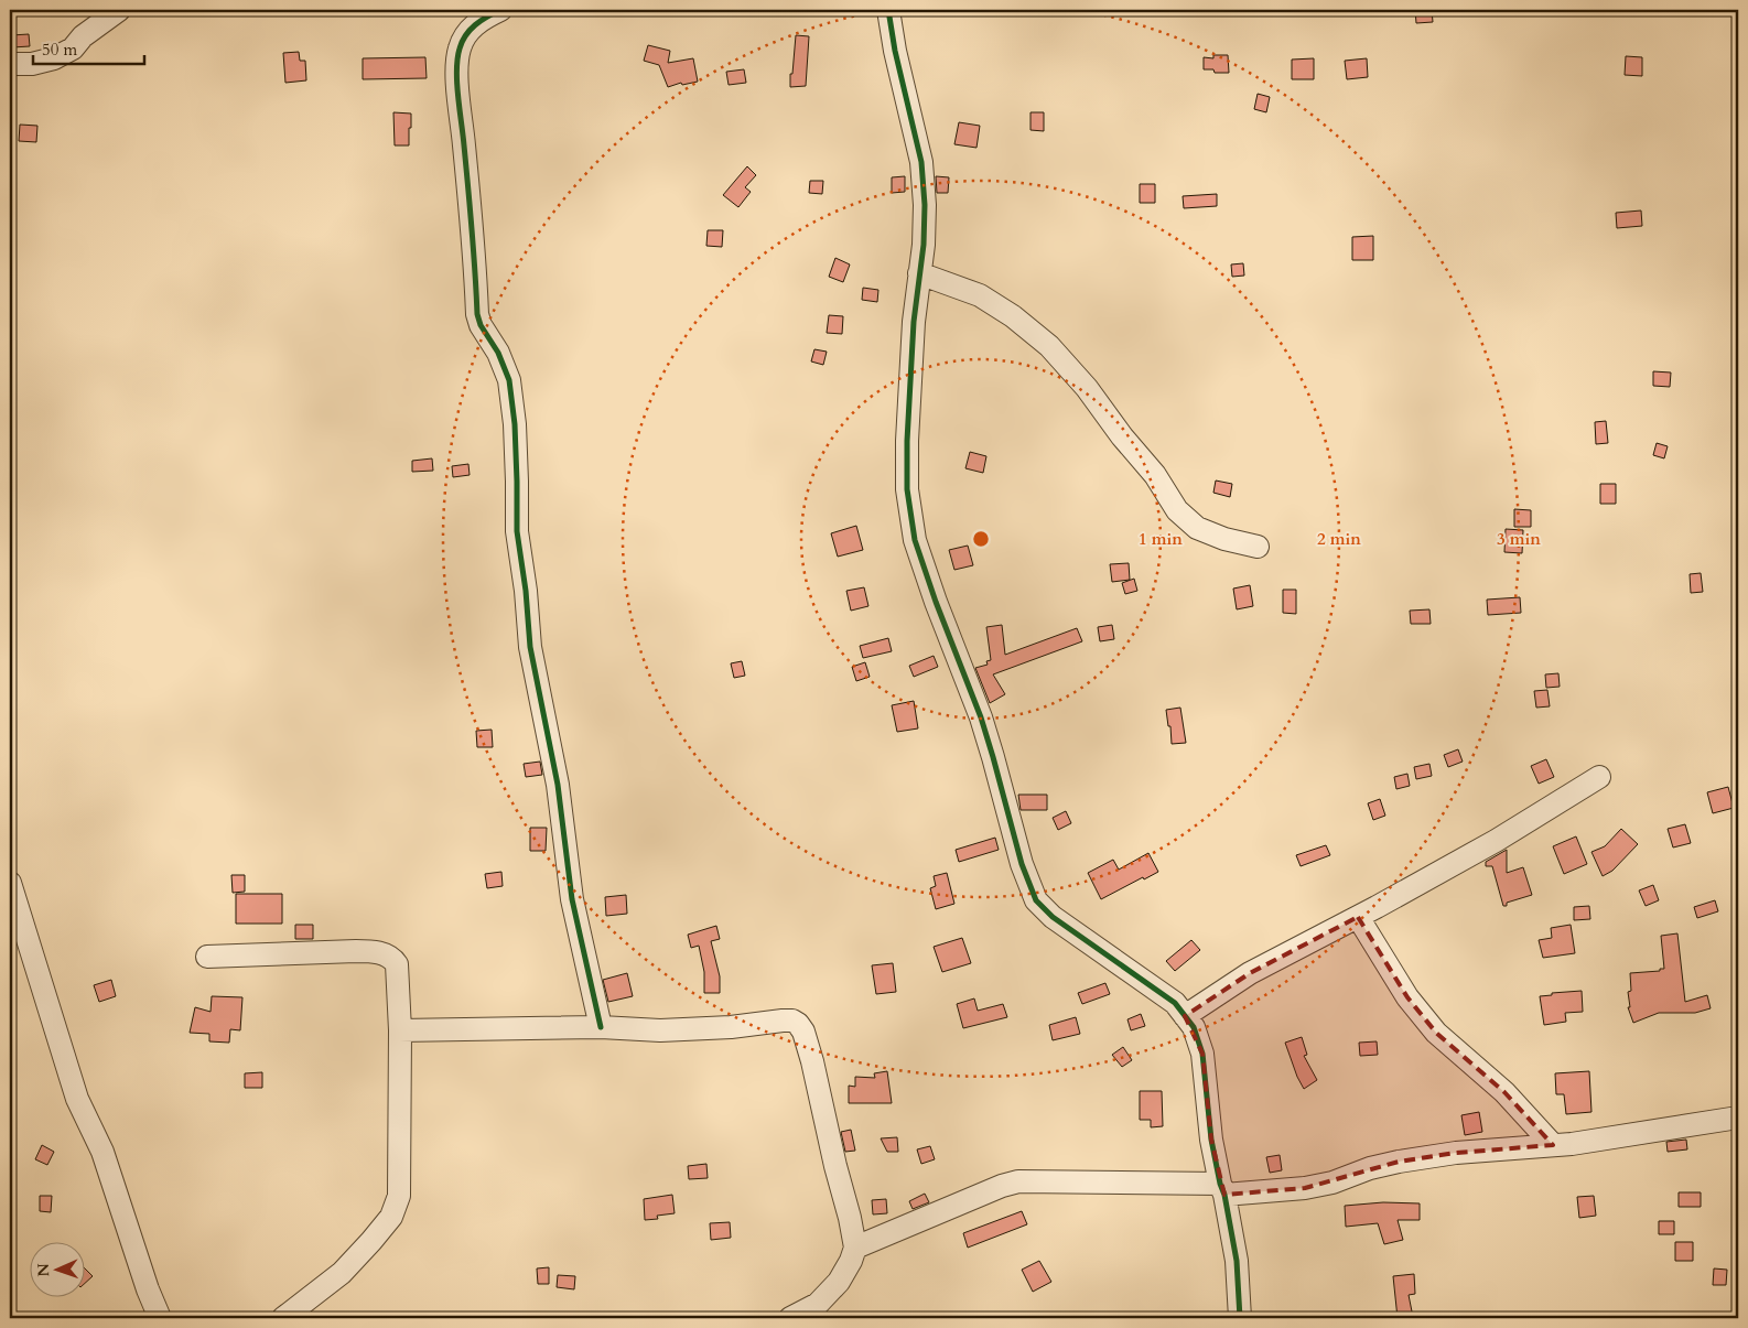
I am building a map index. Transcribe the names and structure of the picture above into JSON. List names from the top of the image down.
{
  "scale_bar": "50 m",
  "north": "left",
  "rings": ["1 min", "2 min", "3 min"]
}
